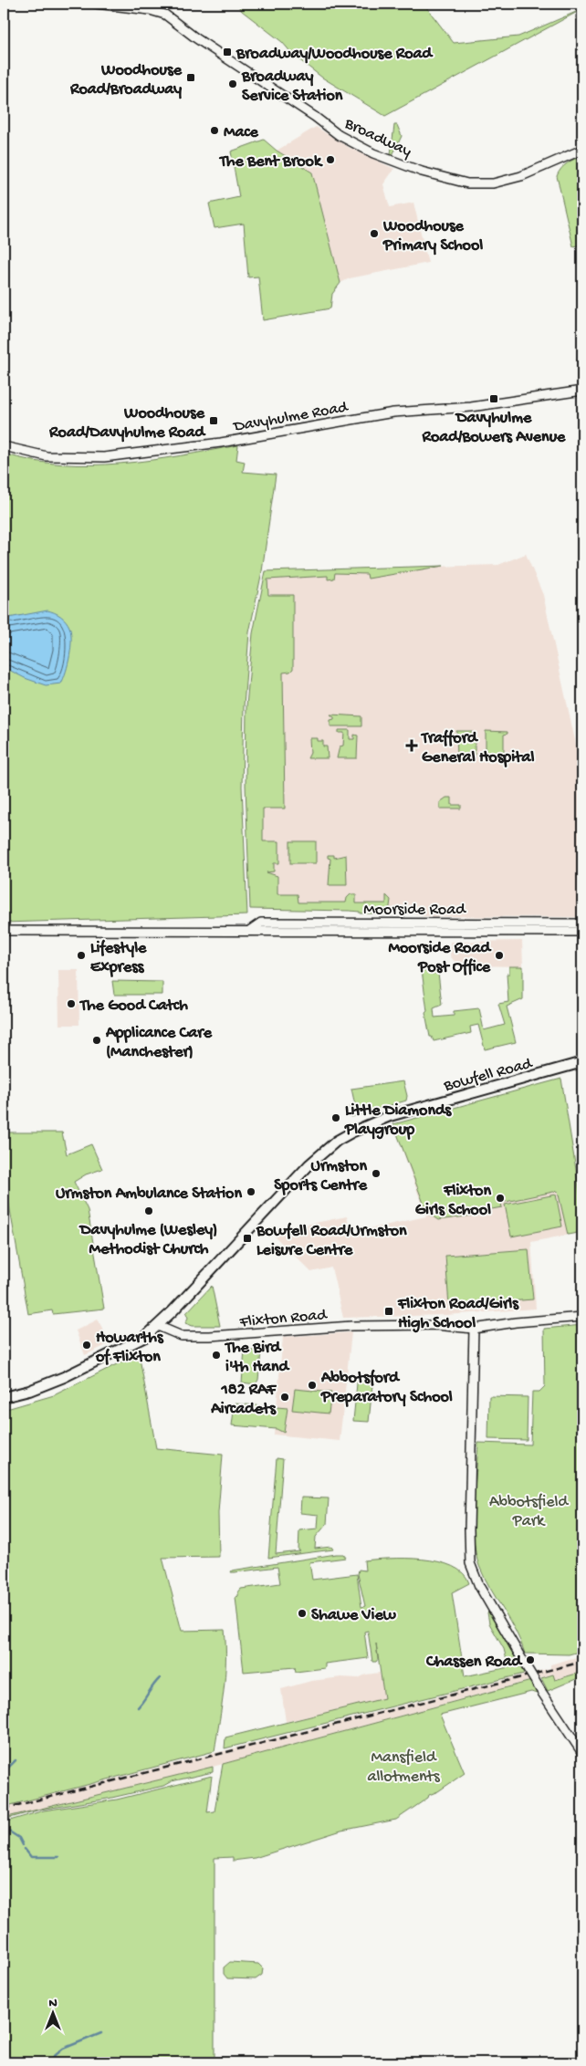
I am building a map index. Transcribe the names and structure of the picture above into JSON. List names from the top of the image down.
{
  "streets": {
    "main road": ["Bowfell Road"],
    "street": [
      "Broadway",
      "Davyhulme Road",
      "Moorside Road",
      "Flixton Road"
    ]
  },
  "crossings": [
    ["Bowfell Road", "Flixton Road"]
  ],
  "parks": ["Abbotsfield Park", "Mansfield allotments"],
  "places": {
    "transit": [
      "Broadway/Woodhouse Road",
      "Woodhouse Road/Broadway",
      "Davyhulme Road/Bowers Avenue",
      "Woodhouse Road/Davyhulme Road",
      "Bowfell Road/Urmston Leisure Centre",
      "Flixton Road/Girls High School"
    ],
    "other": [
      "Broadway Service Station",
      "Mace",
      "The Bent Brook",
      "Woodhouse Primary School",
      "Lifestyle Express",
      "Moorside Road Post Office",
      "The Good Catch",
      "Applicance Care (Manchester)",
      "Little Diamonds Playgroup",
      "Urmston Sports Centre",
      "Urmston Ambulance Station",
      "Flixton Girls School",
      "Davyhulme (Wesley) Methodist Church",
      "Howarths of Flixton",
      "The Bird i'th Hand",
      "Abbotsford Preparatory School",
      "182 RAF Aircadets",
      "Shawe View",
      "Chassen Road"
    ],
    "health": ["Trafford General Hospital"]
  },
  "north": "top"
}
